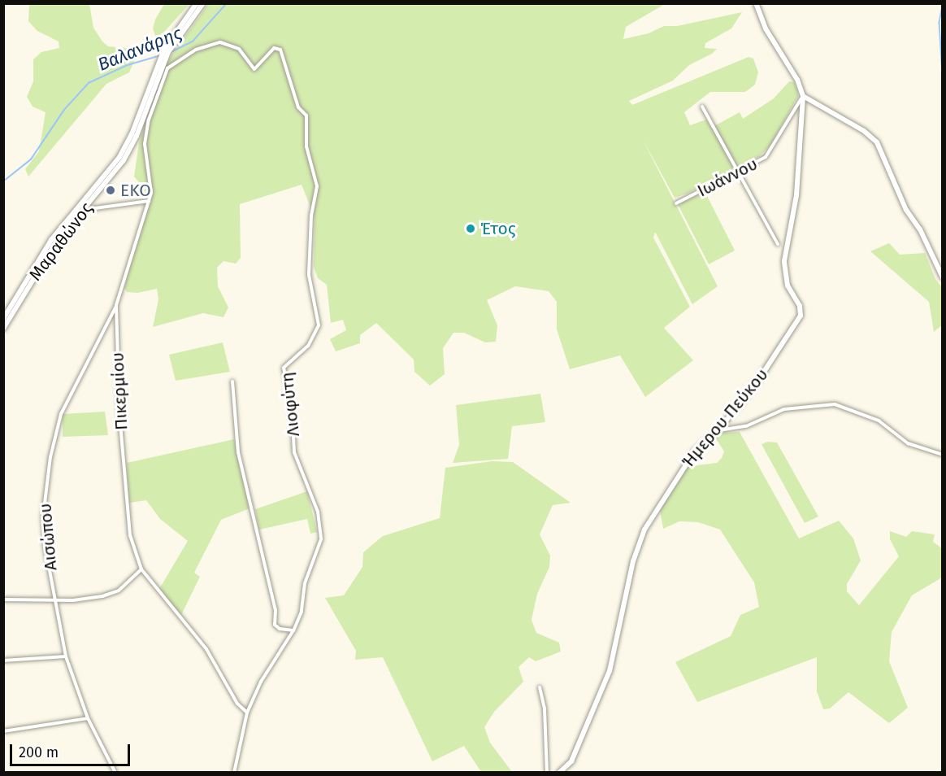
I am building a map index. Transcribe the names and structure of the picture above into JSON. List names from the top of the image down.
{
  "streets": {
    "street": [
      "Ιωάννου",
      "Μαραθώνος",
      "Πικερμίου",
      "Λιοφύτη",
      "Ήμερου Πεύκου",
      "Αισώπου"
    ]
  },
  "crossings": [
    ["Ιωάννου", "Ήμερου Πεύκου"],
    ["Πικερμίου", "Λιοφύτη"],
    ["Πικερμίου", "Αισώπου"]
  ],
  "water": ["Βαλανάρης"],
  "places": ["EKO", "Έτος"],
  "scale_bar": "200 m"
}
